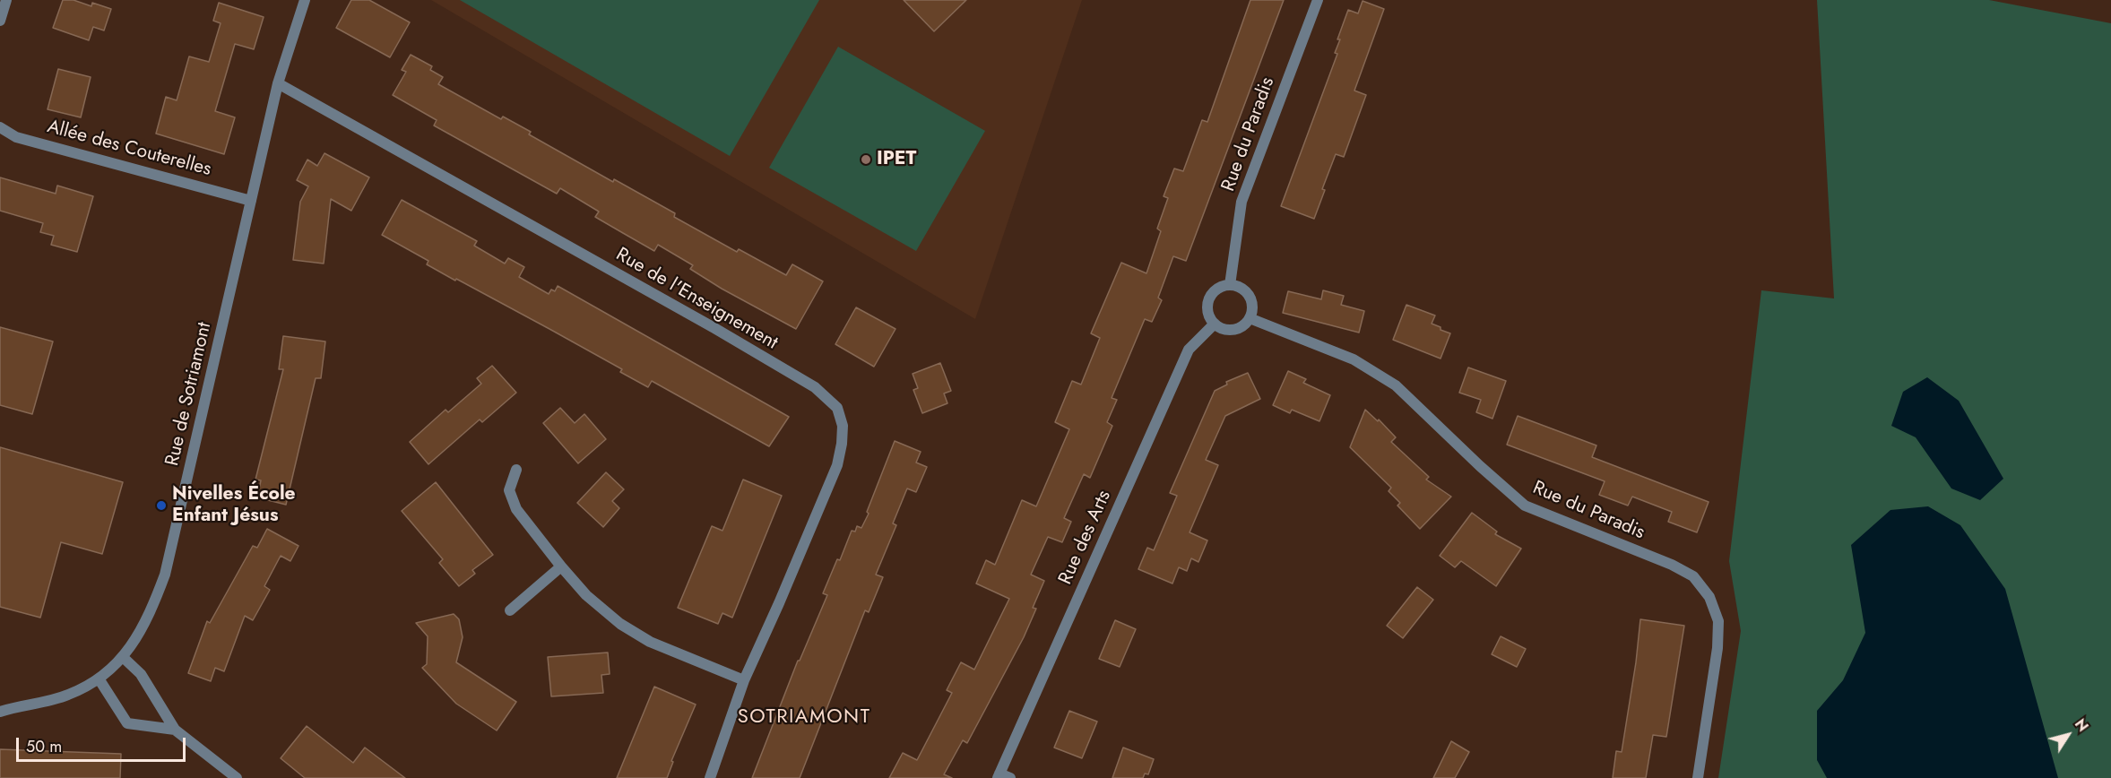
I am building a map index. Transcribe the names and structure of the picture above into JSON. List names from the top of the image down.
{
  "streets": {
    "street": [
      "Rue du Paradis",
      "Allée des Couterelles",
      "Rue de l'Enseignement",
      "Rue de Sotriamont",
      "Rue des Arts"
    ]
  },
  "crossings": [
    ["Rue du Paradis", "Rue des Arts"],
    ["Allée des Couterelles", "Rue de Sotriamont"],
    ["Rue de l'Enseignement", "Rue de Sotriamont"]
  ],
  "districts": ["SOTRIAMONT"],
  "places": ["IPET", "Nivelles École Enfant Jésus"],
  "scale_bar": "50 m",
  "north": "top right"
}
